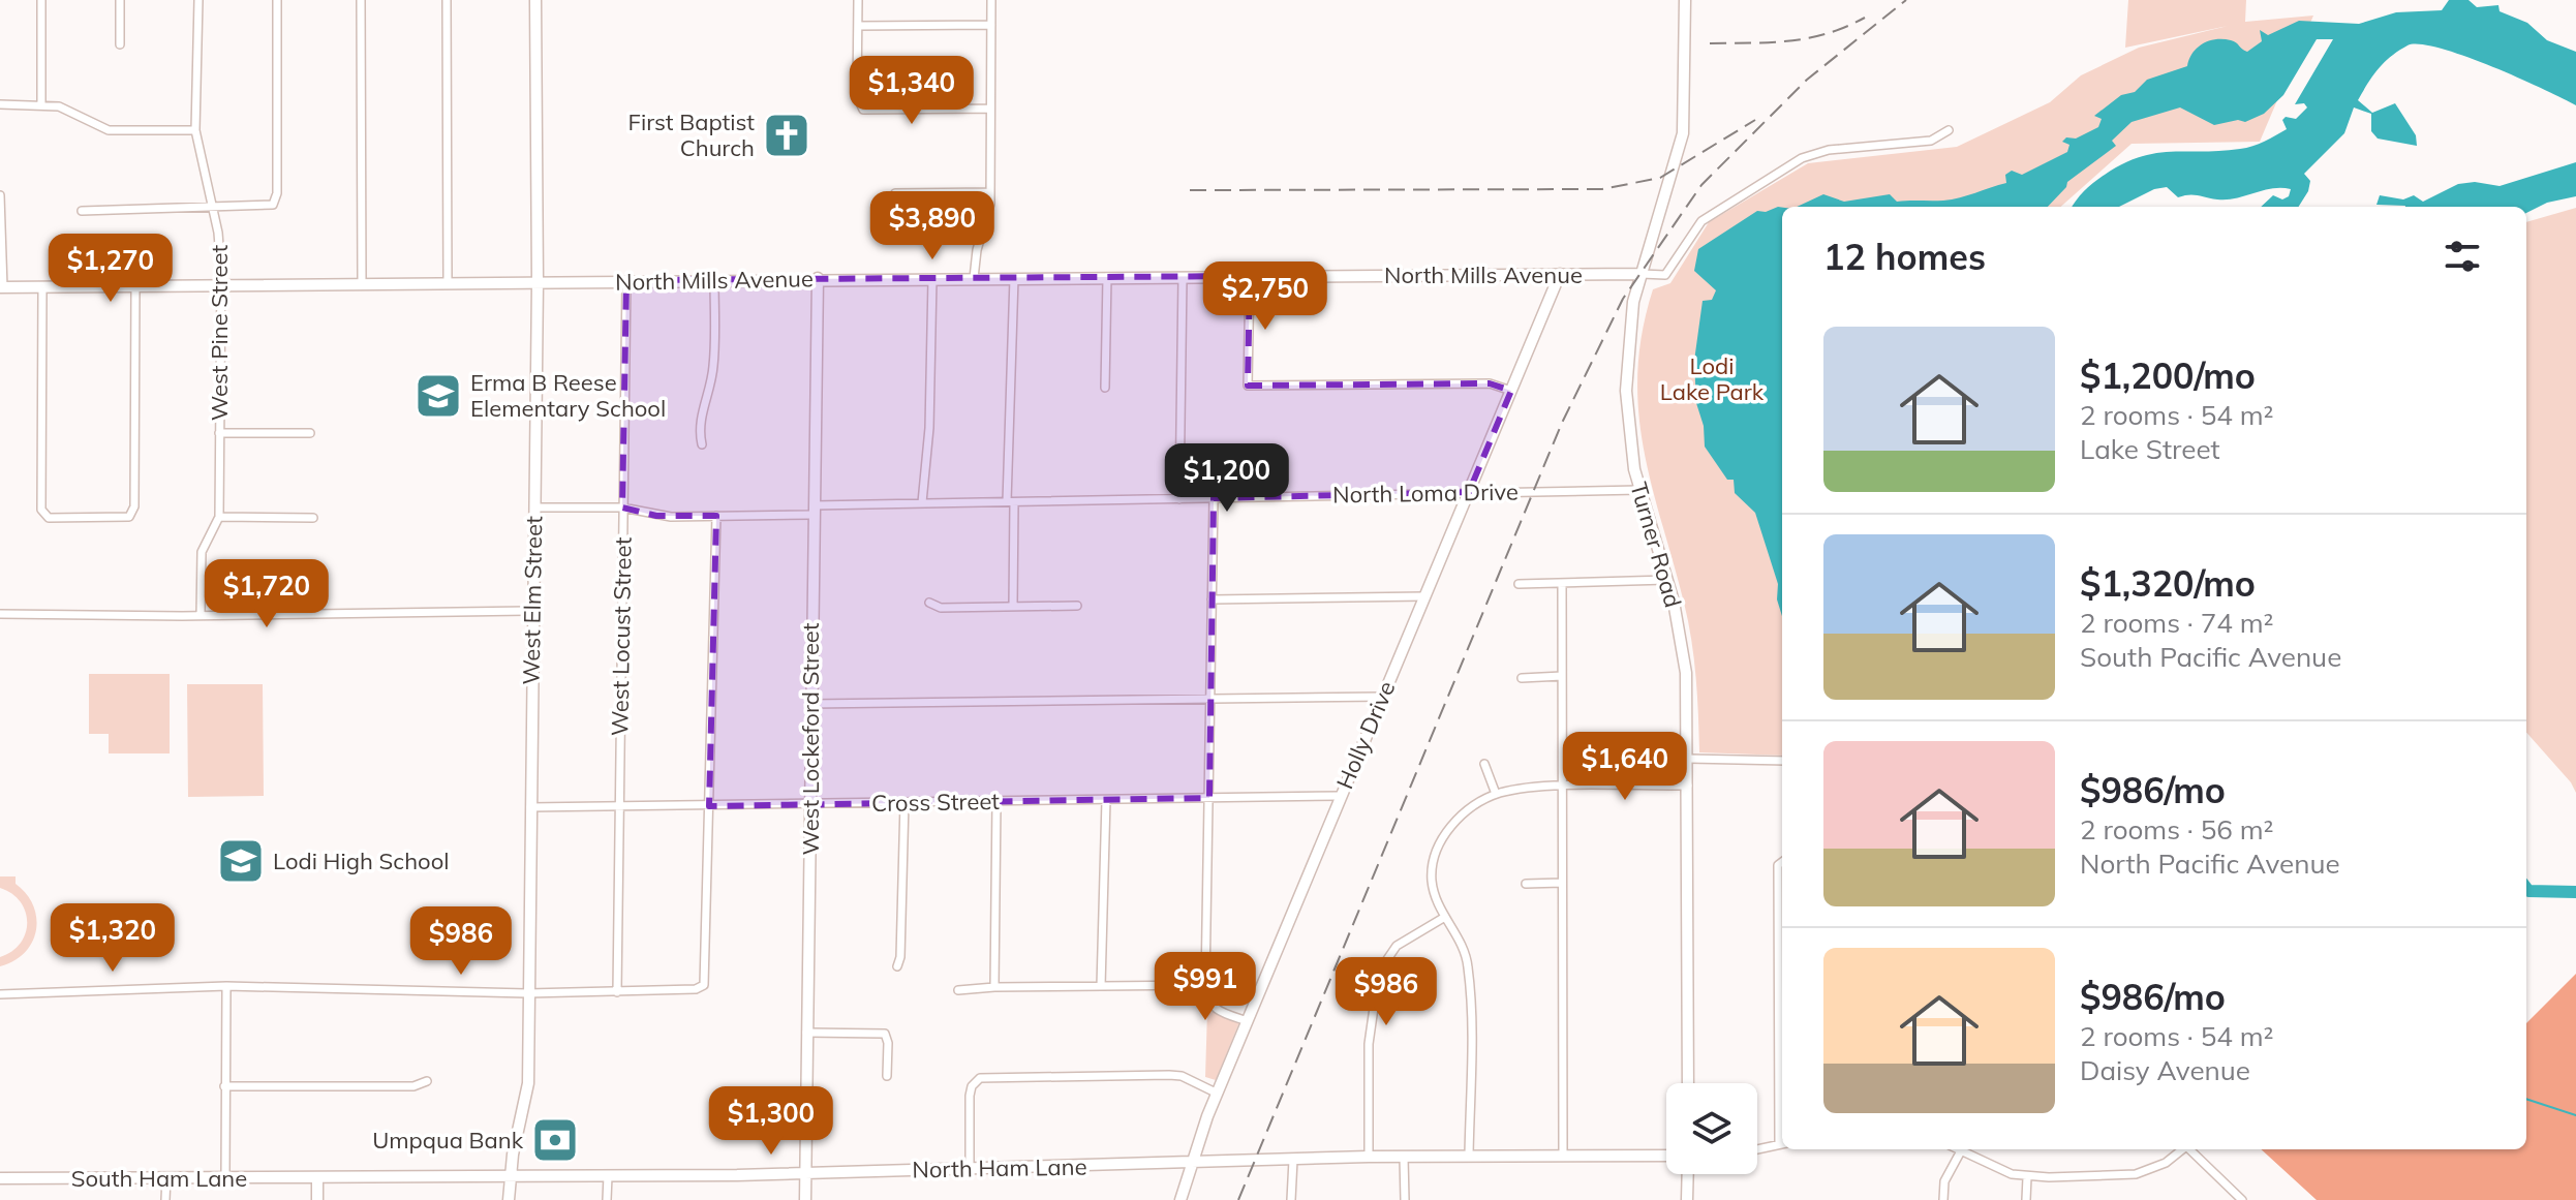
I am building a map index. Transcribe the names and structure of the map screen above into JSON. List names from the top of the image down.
{
  "streets": {
    "street": [
      "North Mills Avenue",
      "West Pine Street",
      "North Loma Drive",
      "Turner Road",
      "West Elm Street",
      "West Locust Street",
      "Holly Drive",
      "West Lockeford Street",
      "Cross Street",
      "North Ham Lane",
      "South Ham Lane"
    ]
  },
  "crossings": [
    ["North Mills Avenue", "West Pine Street"],
    ["North Mills Avenue", "Turner Road"],
    ["North Mills Avenue", "West Elm Street"],
    ["North Mills Avenue", "West Locust Street"],
    ["North Mills Avenue", "Holly Drive"],
    ["North Mills Avenue", "West Lockeford Street"],
    ["North Loma Drive", "Turner Road"],
    ["North Loma Drive", "West Elm Street"],
    ["North Loma Drive", "West Locust Street"],
    ["North Loma Drive", "Holly Drive"],
    ["North Loma Drive", "West Lockeford Street"],
    ["West Elm Street", "Cross Street"],
    ["West Elm Street", "North Ham Lane"],
    ["West Locust Street", "Cross Street"],
    ["Holly Drive", "Cross Street"],
    ["Holly Drive", "North Ham Lane"],
    ["West Lockeford Street", "Cross Street"],
    ["West Lockeford Street", "North Ham Lane"],
    ["North Ham Lane", "South Ham Lane"]
  ],
  "parks": ["Lodi Lake Park"],
  "places": {
    "church": ["First Baptist Church"],
    "school or university": ["Erma B Reese Elementary School", "Lodi High School"],
    "bank": ["Umpqua Bank"]
  },
  "page": {
    "price": [
      "$1,340",
      "$3,890",
      "$1,270",
      "$2,750",
      "$1,200",
      "$1,720",
      "$1,640",
      "$1,320",
      "$986",
      "$991",
      "$986",
      "$1,300"
    ],
    "heading": "12 homes",
    "list": [
      {
        "name": "$1,200/mo",
        "note": "2 rooms · 54 m² · Lake Street"
      },
      {
        "name": "$1,320/mo",
        "note": "2 rooms · 74 m² · South Pacific Avenue"
      },
      {
        "name": "$986/mo",
        "note": "2 rooms · 56 m² · North Pacific Avenue"
      },
      {
        "name": "$986/mo",
        "note": "2 rooms · 54 m² · Daisy Avenue"
      }
    ]
  }
}
